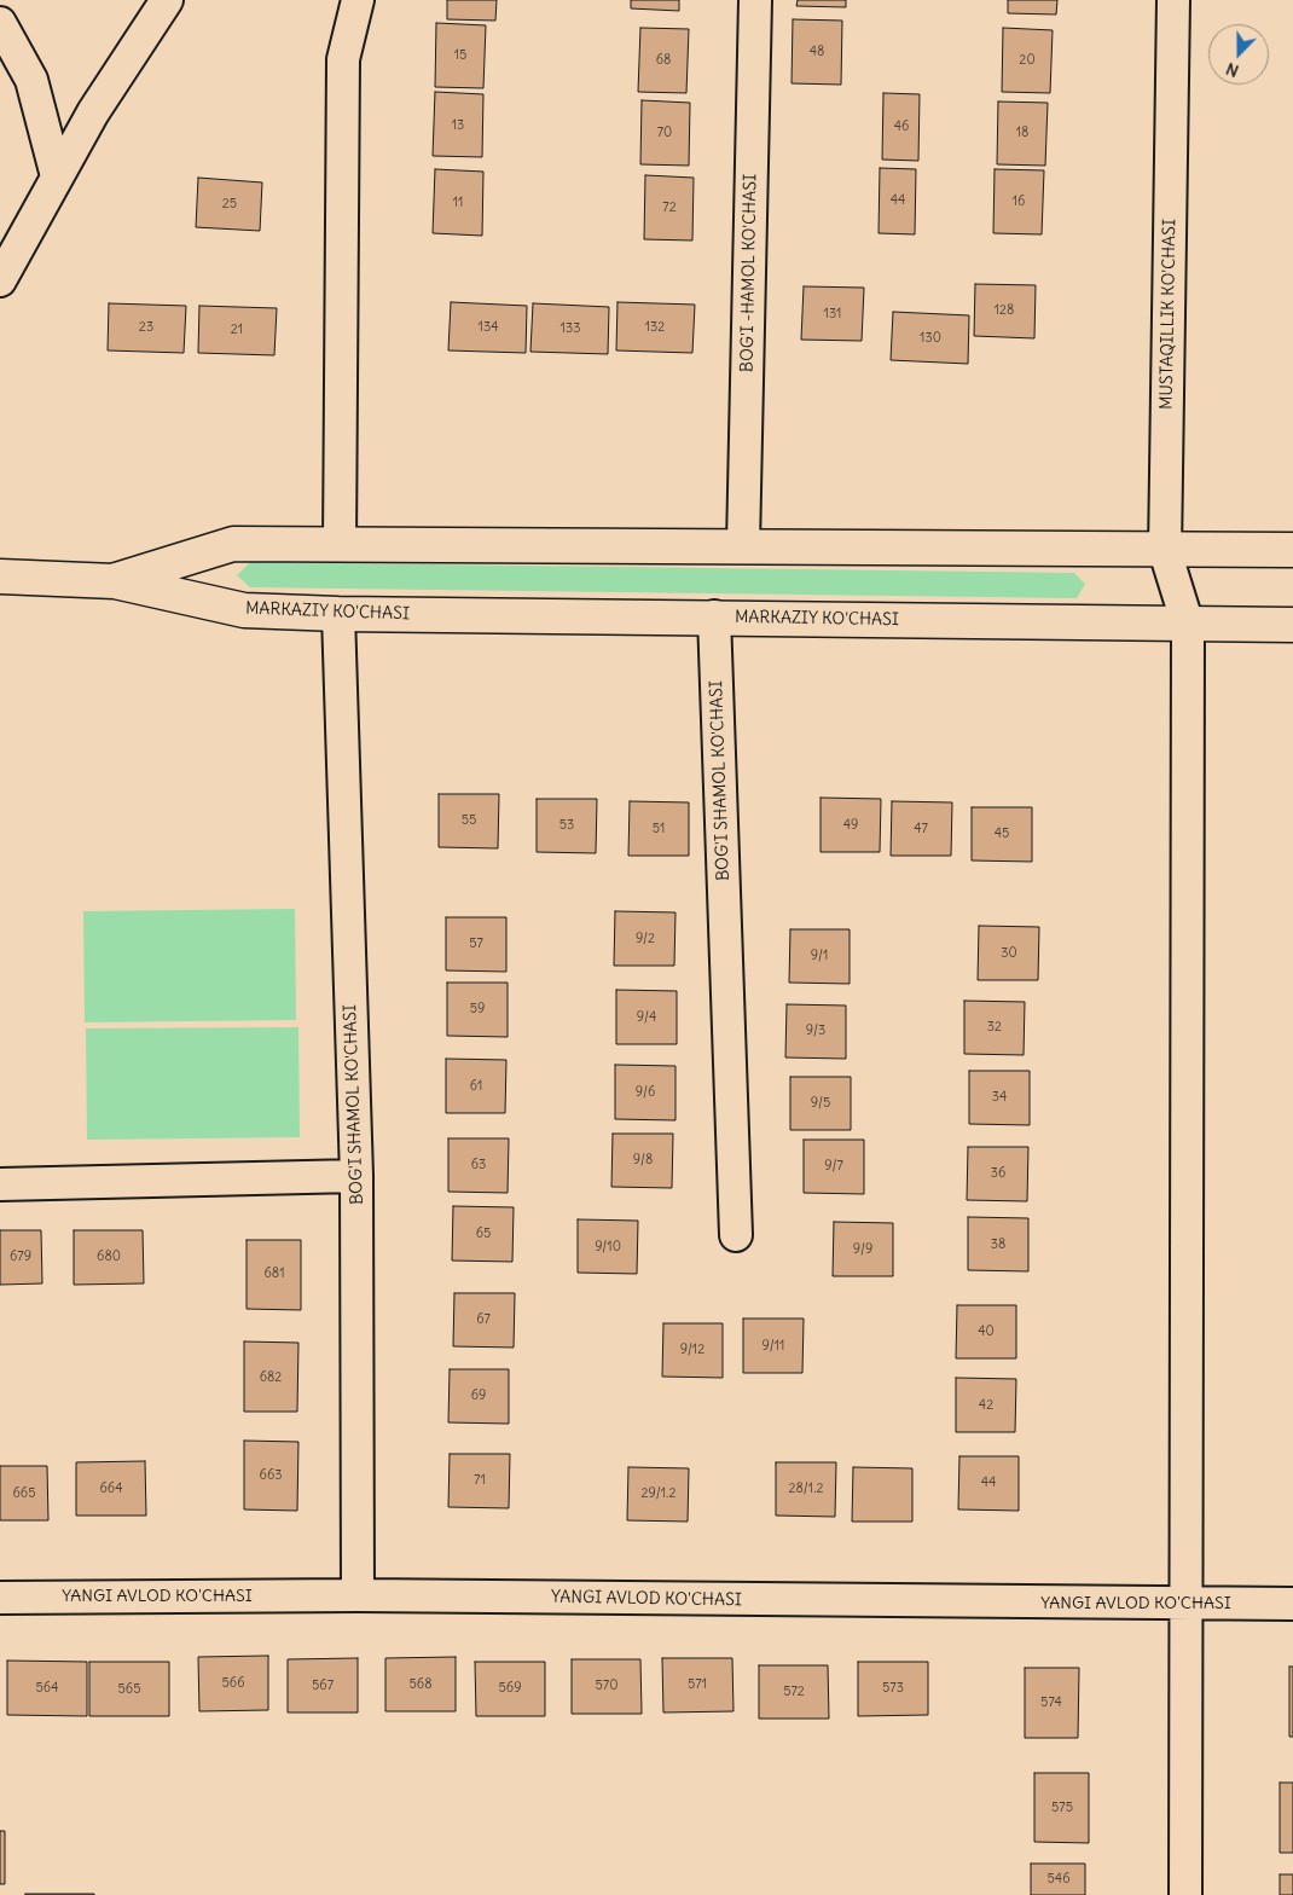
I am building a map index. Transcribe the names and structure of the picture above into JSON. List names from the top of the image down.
{
  "streets": {
    "street": [
      "BOG'I -HAMOL KO'CHASI",
      "MUSTAQILLIK KO'CHASI",
      "MARKAZIY KO'CHASI",
      "BOG'I SHAMOL KO'CHASI",
      "YANGI AVLOD KO'CHASI"
    ]
  },
  "crossings": [
    ["MUSTAQILLIK KO'CHASI", "MARKAZIY KO'CHASI"],
    ["MUSTAQILLIK KO'CHASI", "YANGI AVLOD KO'CHASI"],
    ["MARKAZIY KO'CHASI", "BOG'I SHAMOL KO'CHASI"],
    ["BOG'I SHAMOL KO'CHASI", "YANGI AVLOD KO'CHASI"]
  ],
  "house_numbers": [
    "48",
    "15",
    "68",
    "20",
    "13",
    "46",
    "70",
    "18",
    "44",
    "16",
    "11",
    "25",
    "72",
    "128",
    "131",
    "23",
    "134",
    "132",
    "133",
    "21",
    "130",
    "55",
    "53",
    "49",
    "51",
    "47",
    "45",
    "9/2",
    "57",
    "30",
    "9/1",
    "59",
    "9/4",
    "32",
    "9/3",
    "61",
    "9/6",
    "34",
    "9/5",
    "9/8",
    "63",
    "9/7",
    "36",
    "65",
    "38",
    "9/10",
    "9/9",
    "679",
    "680",
    "681",
    "67",
    "40",
    "9/11",
    "9/12",
    "682",
    "69",
    "42",
    "663",
    "71",
    "44",
    "664",
    "28/1.2",
    "665",
    "29/1.2",
    "566",
    "568",
    "571",
    "567",
    "570",
    "564",
    "569",
    "573",
    "565",
    "572",
    "574",
    "575",
    "546"
  ],
  "north": "bottom"
}
